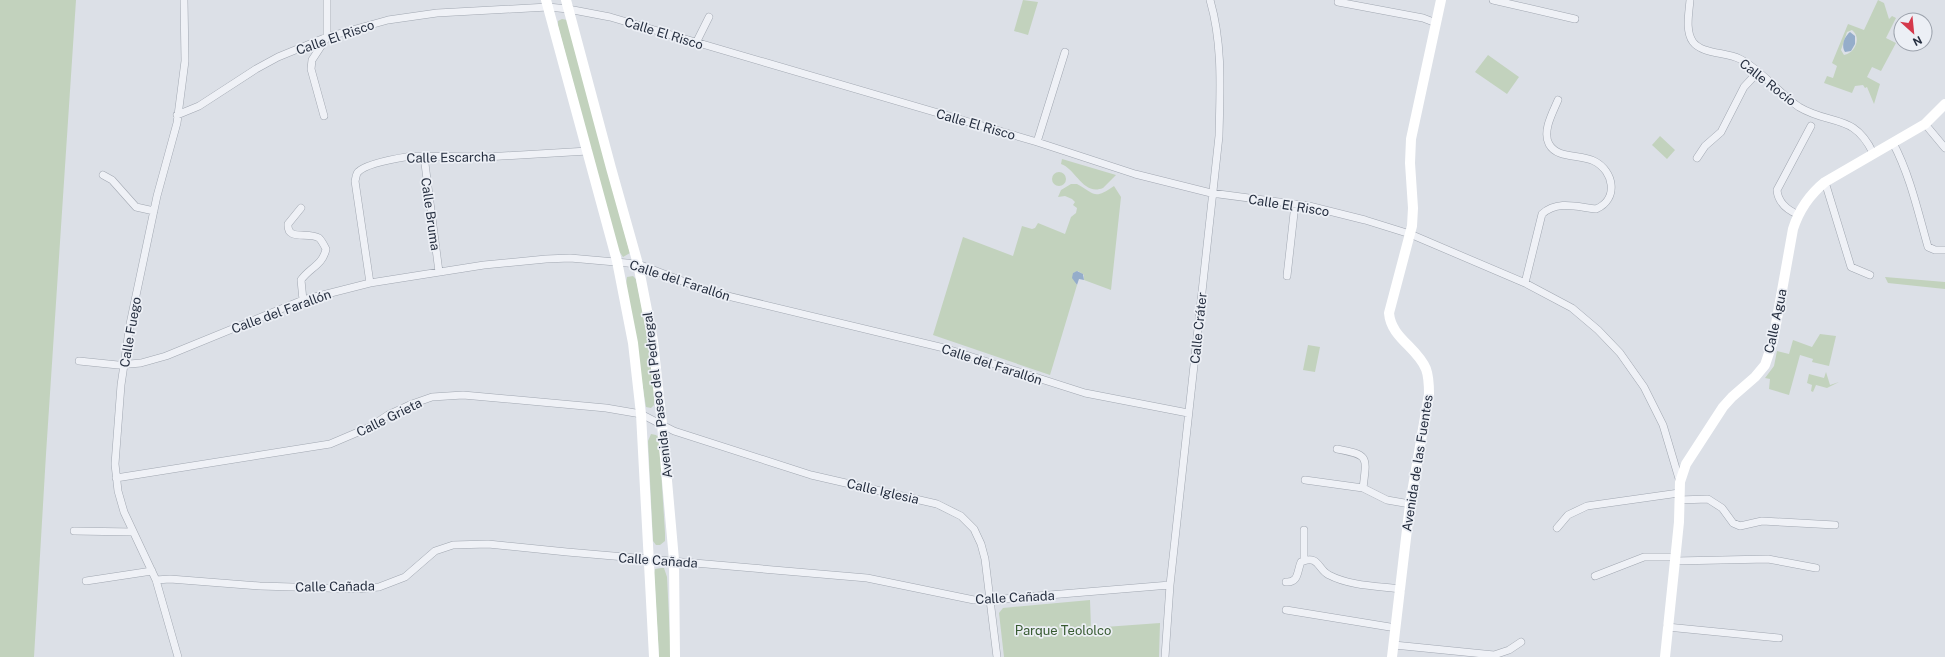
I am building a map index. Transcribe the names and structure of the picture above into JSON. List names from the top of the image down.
{
  "streets": {
    "street": [
      "Calle El Risco",
      "Calle Rocío",
      "Calle Escarcha",
      "Calle Bruma",
      "Calle del Farallón",
      "Calle Agua",
      "Calle Cráter",
      "Calle Fuego",
      "Avenida Paseo del Pedregal",
      "Calle Grieta",
      "Avenida de las Fuentes",
      "Calle Iglesia",
      "Calle Cañada"
    ]
  },
  "crossings": [
    ["Calle El Risco", "Calle Agua"],
    ["Calle El Risco", "Calle Cráter"],
    ["Calle El Risco", "Calle Fuego"],
    ["Calle El Risco", "Avenida Paseo del Pedregal"],
    ["Calle El Risco", "Avenida de las Fuentes"],
    ["Calle Rocío", "Calle Agua"],
    ["Calle Escarcha", "Calle Bruma"],
    ["Calle Escarcha", "Calle del Farallón"],
    ["Calle Escarcha", "Avenida Paseo del Pedregal"],
    ["Calle Bruma", "Calle del Farallón"],
    ["Calle del Farallón", "Calle Cráter"],
    ["Calle del Farallón", "Calle Fuego"],
    ["Calle del Farallón", "Avenida Paseo del Pedregal"],
    ["Calle Cráter", "Calle Cañada"],
    ["Calle Fuego", "Calle Grieta"],
    ["Calle Fuego", "Calle Cañada"],
    ["Avenida Paseo del Pedregal", "Calle Grieta"],
    ["Avenida Paseo del Pedregal", "Calle Iglesia"],
    ["Avenida Paseo del Pedregal", "Calle Cañada"],
    ["Calle Grieta", "Calle Iglesia"],
    ["Calle Iglesia", "Calle Cañada"]
  ],
  "parks": ["Parque Teololco"],
  "north": "bottom right"
}
